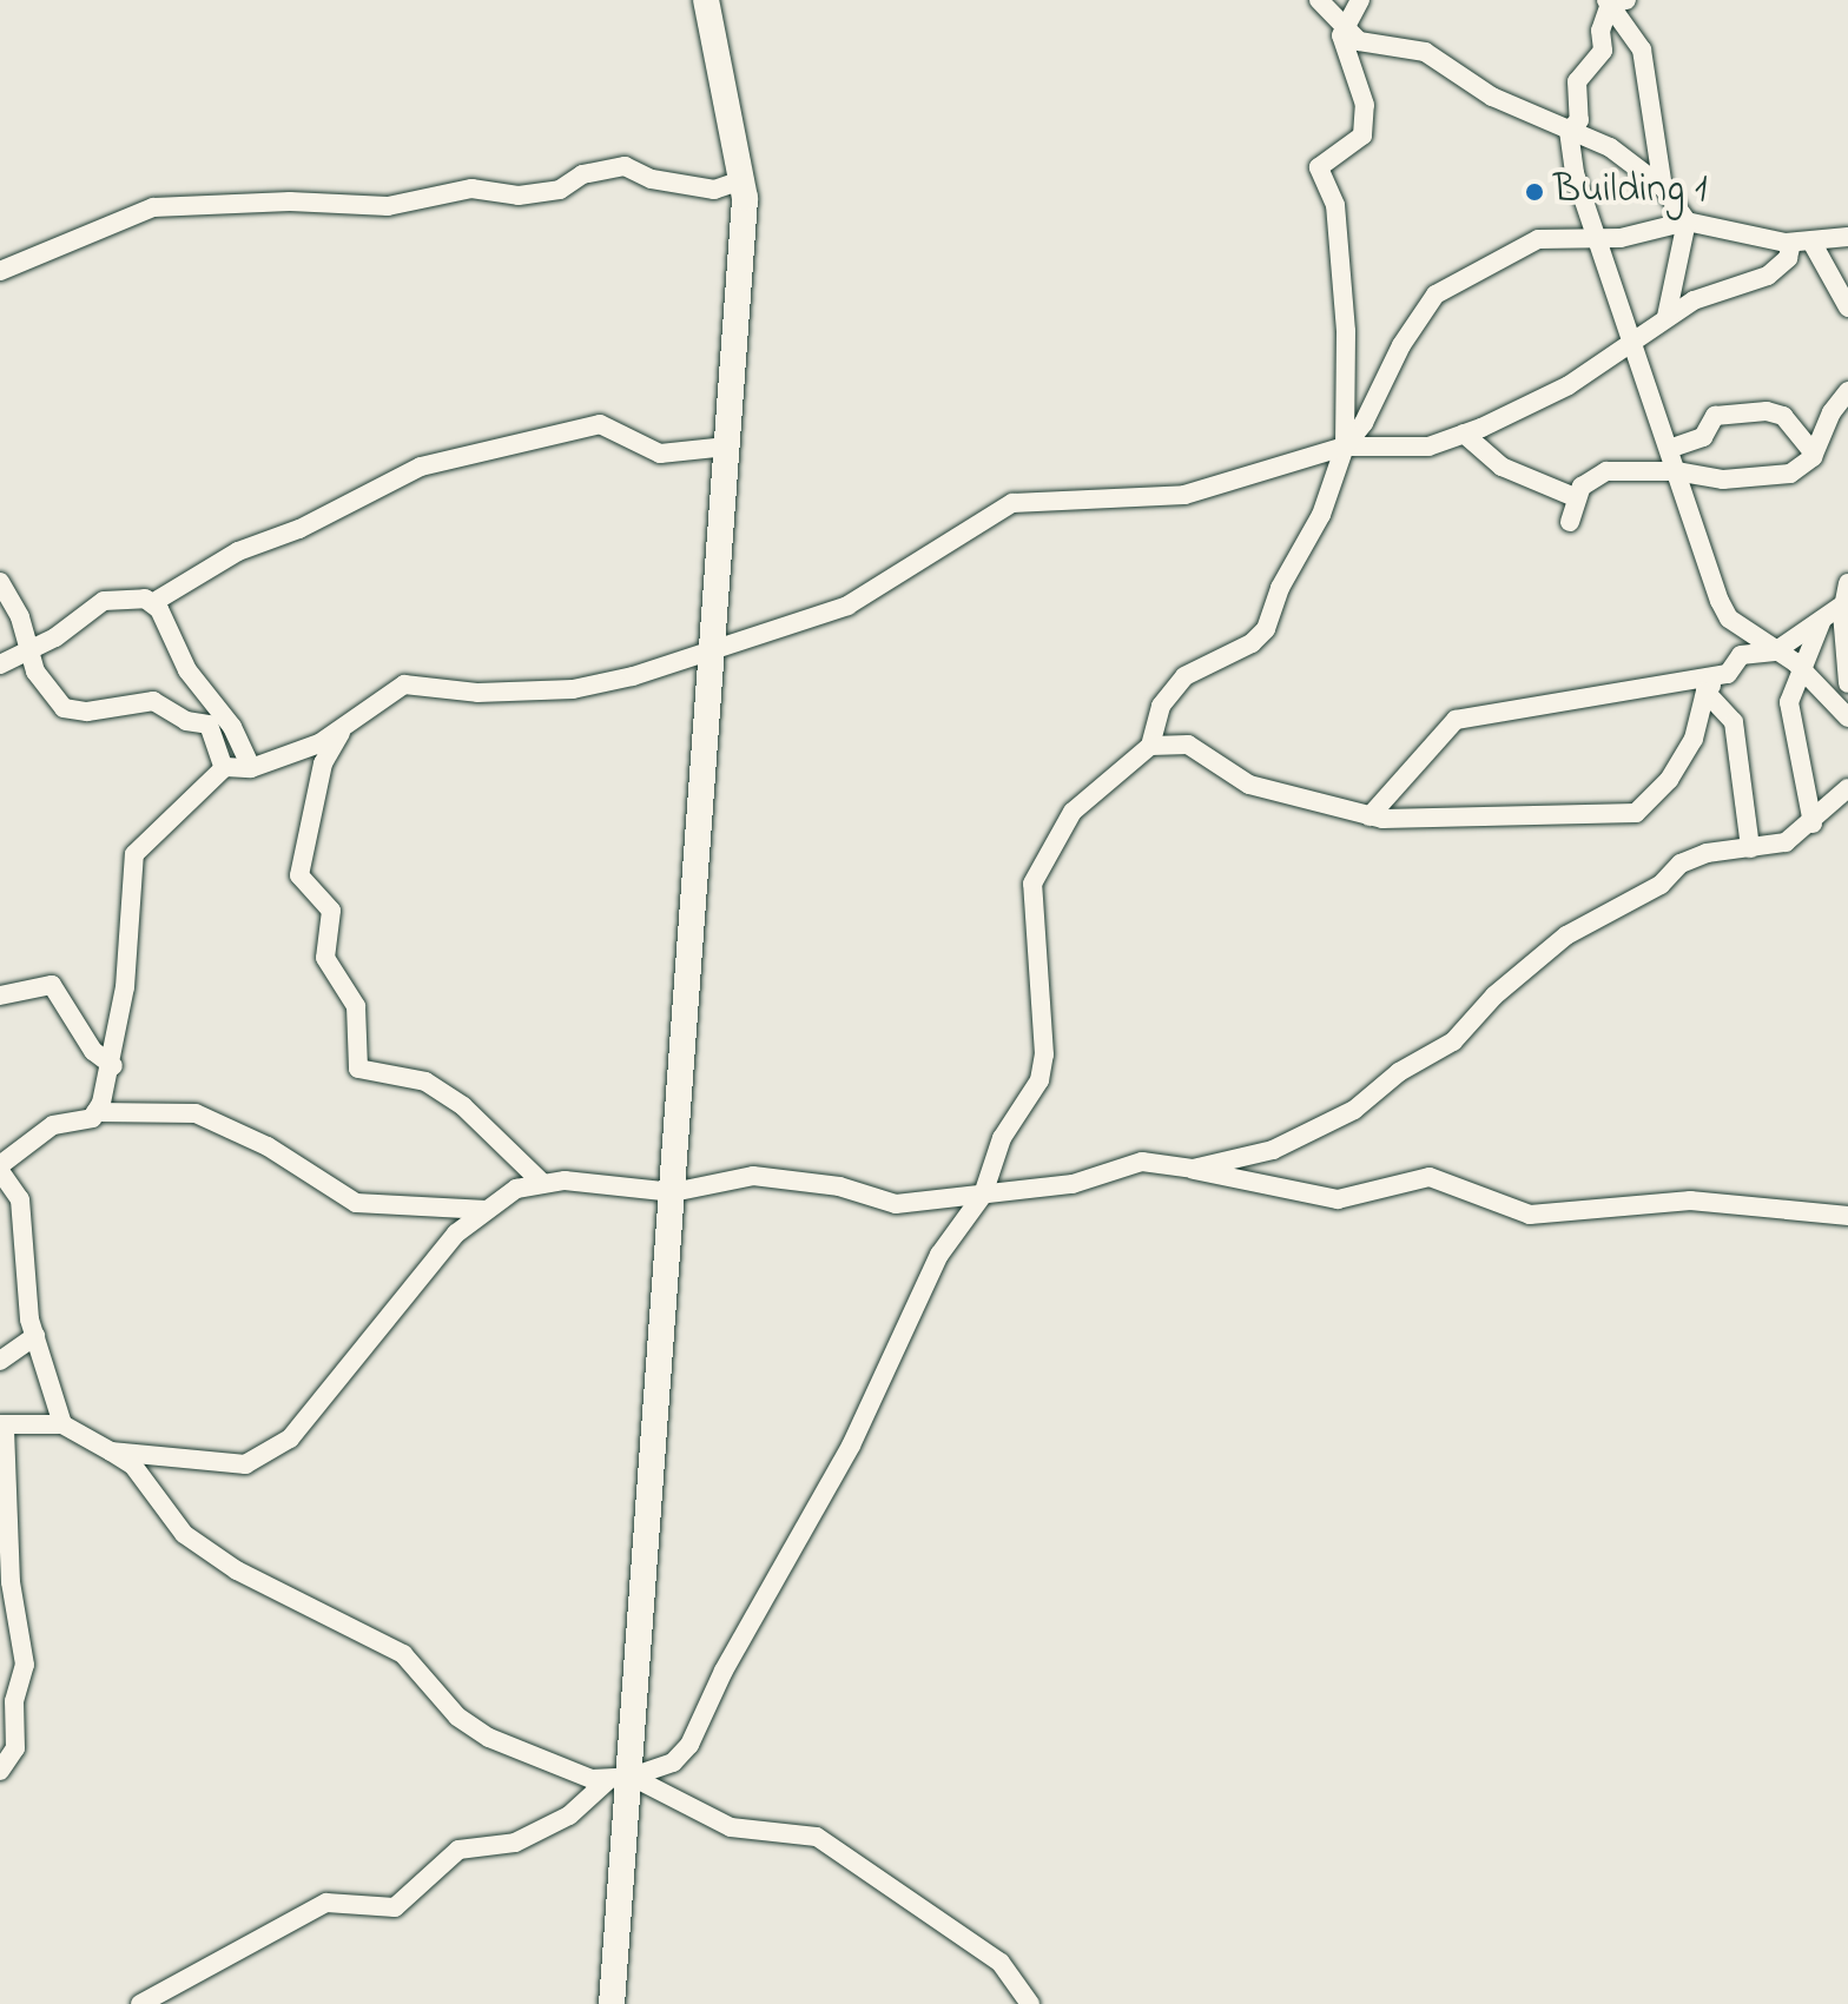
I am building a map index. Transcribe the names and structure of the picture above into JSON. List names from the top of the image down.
{
  "places": ["Building 1"]
}
